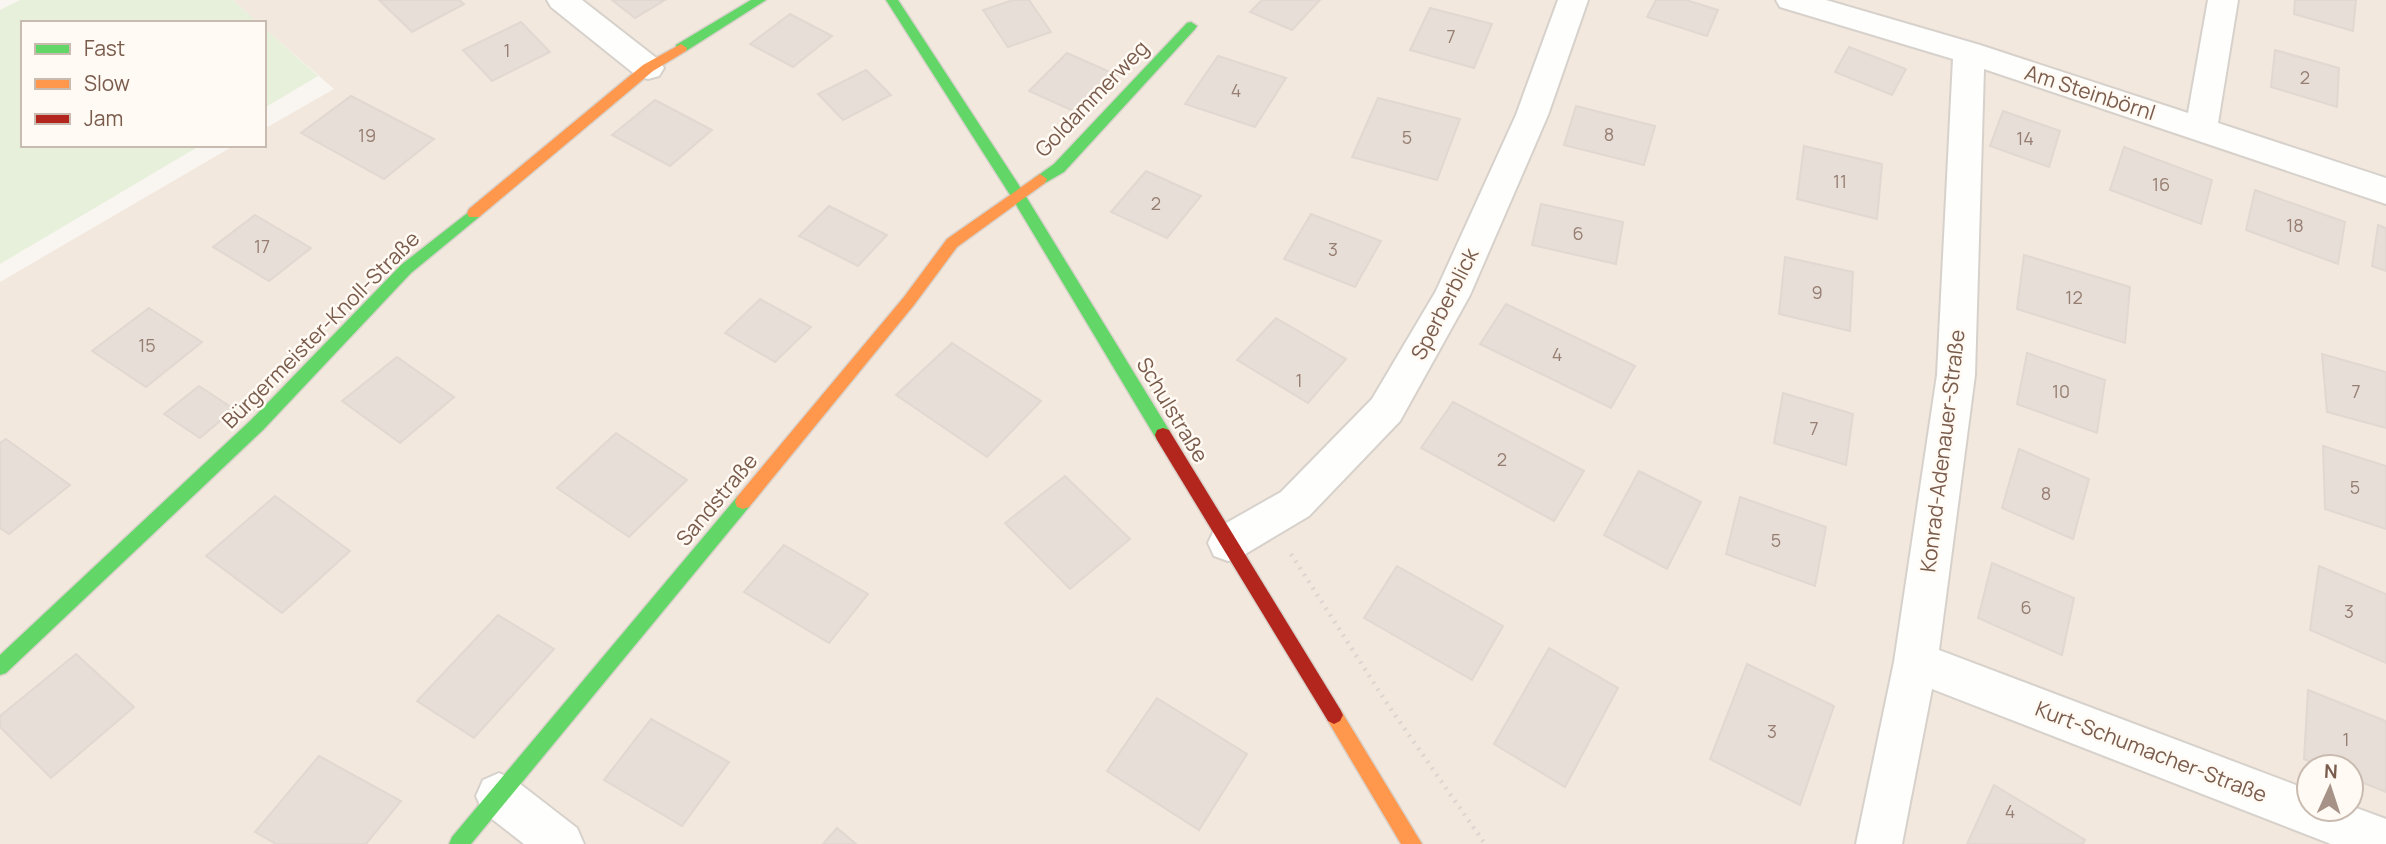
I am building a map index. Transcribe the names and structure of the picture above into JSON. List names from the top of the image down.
{
  "streets": {
    "street": [
      "Am Steinbörnl",
      "Goldammerweg",
      "Sperberblick",
      "Bürgermeister-Knoll-Straße",
      "Schulstraße",
      "Konrad-Adenauer-Straße",
      "Sandstraße",
      "Kurt-Schumacher-Straße"
    ]
  },
  "crossings": [
    ["Am Steinbörnl", "Konrad-Adenauer-Straße"],
    ["Goldammerweg", "Schulstraße"],
    ["Goldammerweg", "Sandstraße"],
    ["Sperberblick", "Schulstraße"],
    ["Schulstraße", "Sandstraße"],
    ["Konrad-Adenauer-Straße", "Kurt-Schumacher-Straße"]
  ],
  "house_numbers": [
    "7",
    "1",
    "2",
    "4",
    "8",
    "19",
    "5",
    "14",
    "11",
    "16",
    "2",
    "18",
    "6",
    "17",
    "3",
    "9",
    "12",
    "15",
    "4",
    "1",
    "10",
    "7",
    "7",
    "2",
    "5",
    "8",
    "5",
    "6",
    "3",
    "3",
    "1",
    "4"
  ],
  "legend": ["Fast", "Slow", "Jam"],
  "north": "top"
}
